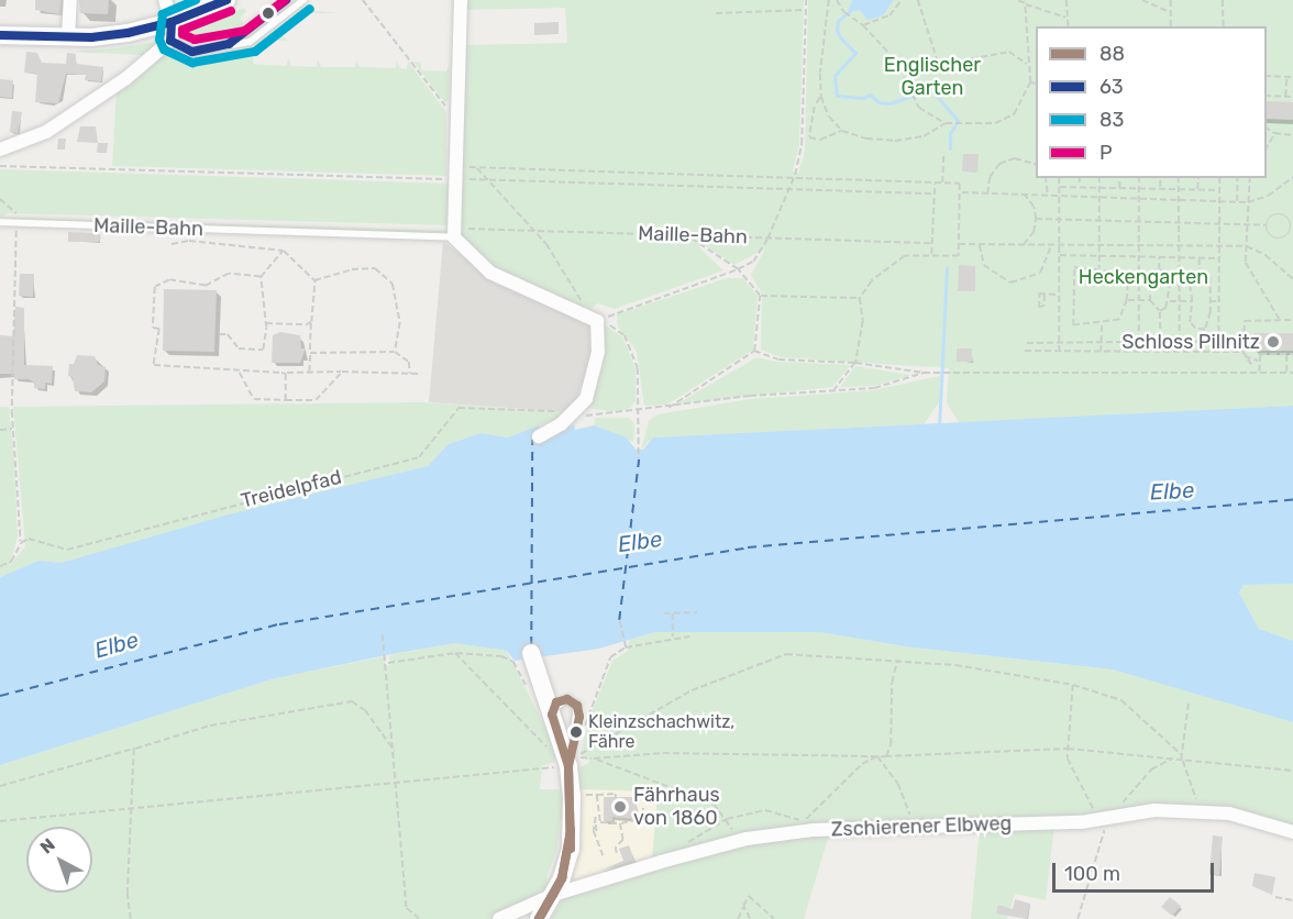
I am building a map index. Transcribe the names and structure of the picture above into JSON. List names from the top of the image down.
{
  "streets": {
    "street": ["Zschierener Elbweg"],
    "lane": ["Maille-Bahn"],
    "path": ["Treidelpfad"]
  },
  "water": ["Elbe"],
  "parks": ["Englischer Garten", "Heckengarten"],
  "places": ["Schloss Pillnitz", "Kleinzschachwitz, Fähre", "Fährhaus von 1860"],
  "lines": [
    "transit line 63",
    "transit line 83",
    "transit line P",
    "transit line 88"
  ],
  "legend": [
    "88",
    "63",
    "83",
    "P"
  ],
  "scale_bar": "100 m",
  "north": "top left"
}
